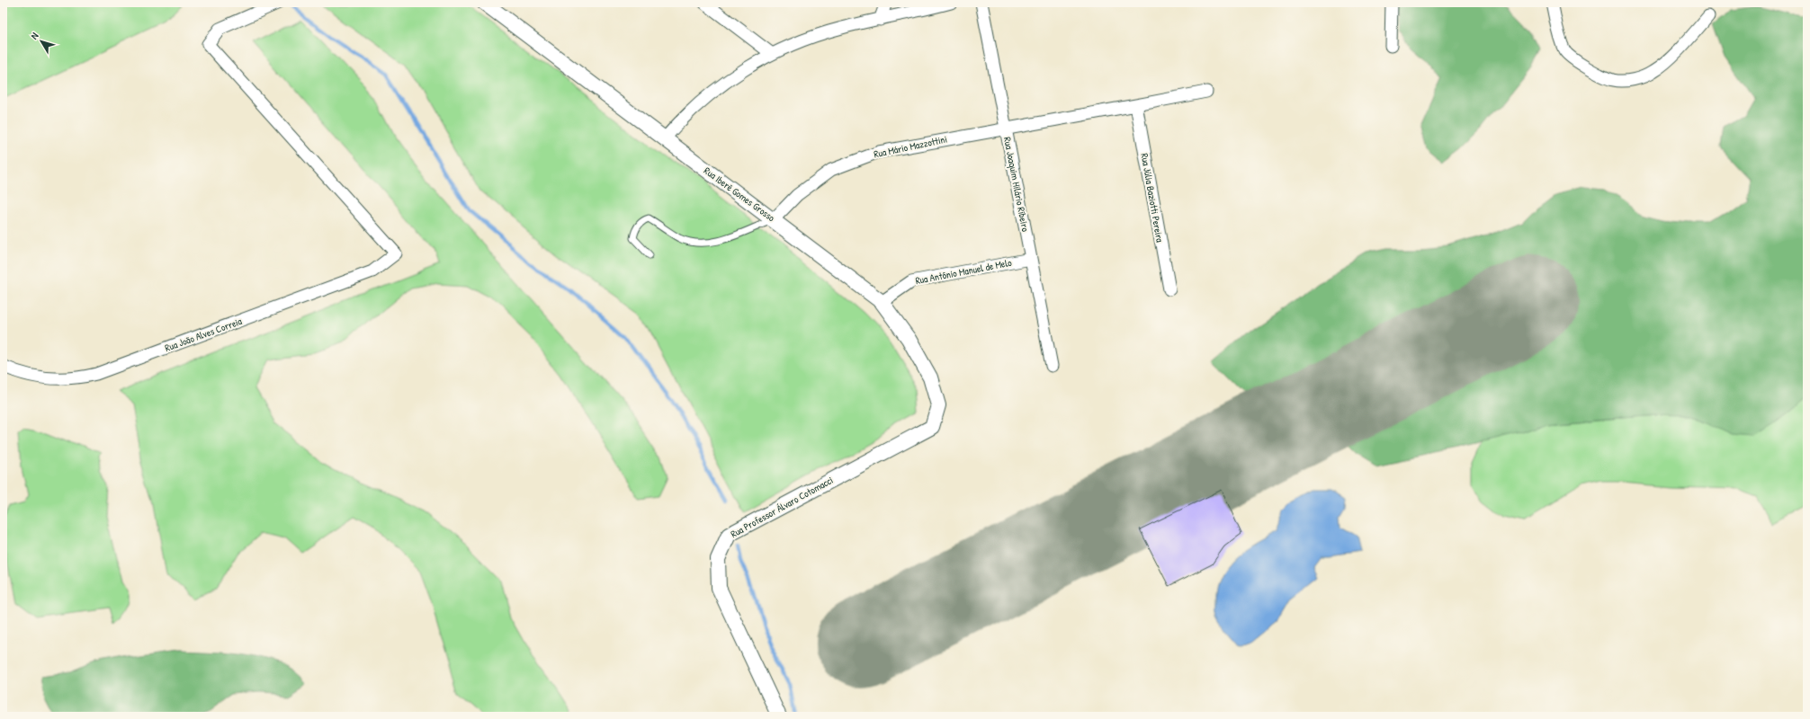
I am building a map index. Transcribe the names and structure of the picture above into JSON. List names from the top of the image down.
{
  "streets": {
    "street": [
      "Rua Mário Mazzottini",
      "Rua Joaquim Hilário Ribeiro",
      "Rua Iberê Gomes Grosso",
      "Rua Júlia Baziotti Pereira",
      "Rua Antônio Manuel de Melo",
      "Rua João Alves Correia",
      "Rua Professor Álvaro Cotomacci"
    ]
  },
  "crossings": [
    ["Rua Mário Mazzottini", "Rua Joaquim Hilário Ribeiro"],
    ["Rua Mário Mazzottini", "Rua Iberê Gomes Grosso"],
    ["Rua Mário Mazzottini", "Rua Júlia Baziotti Pereira"],
    ["Rua Joaquim Hilário Ribeiro", "Rua Antônio Manuel de Melo"],
    ["Rua Iberê Gomes Grosso", "Rua Antônio Manuel de Melo"],
    ["Rua Iberê Gomes Grosso", "Rua Professor Álvaro Cotomacci"]
  ],
  "north": "top left"
}
